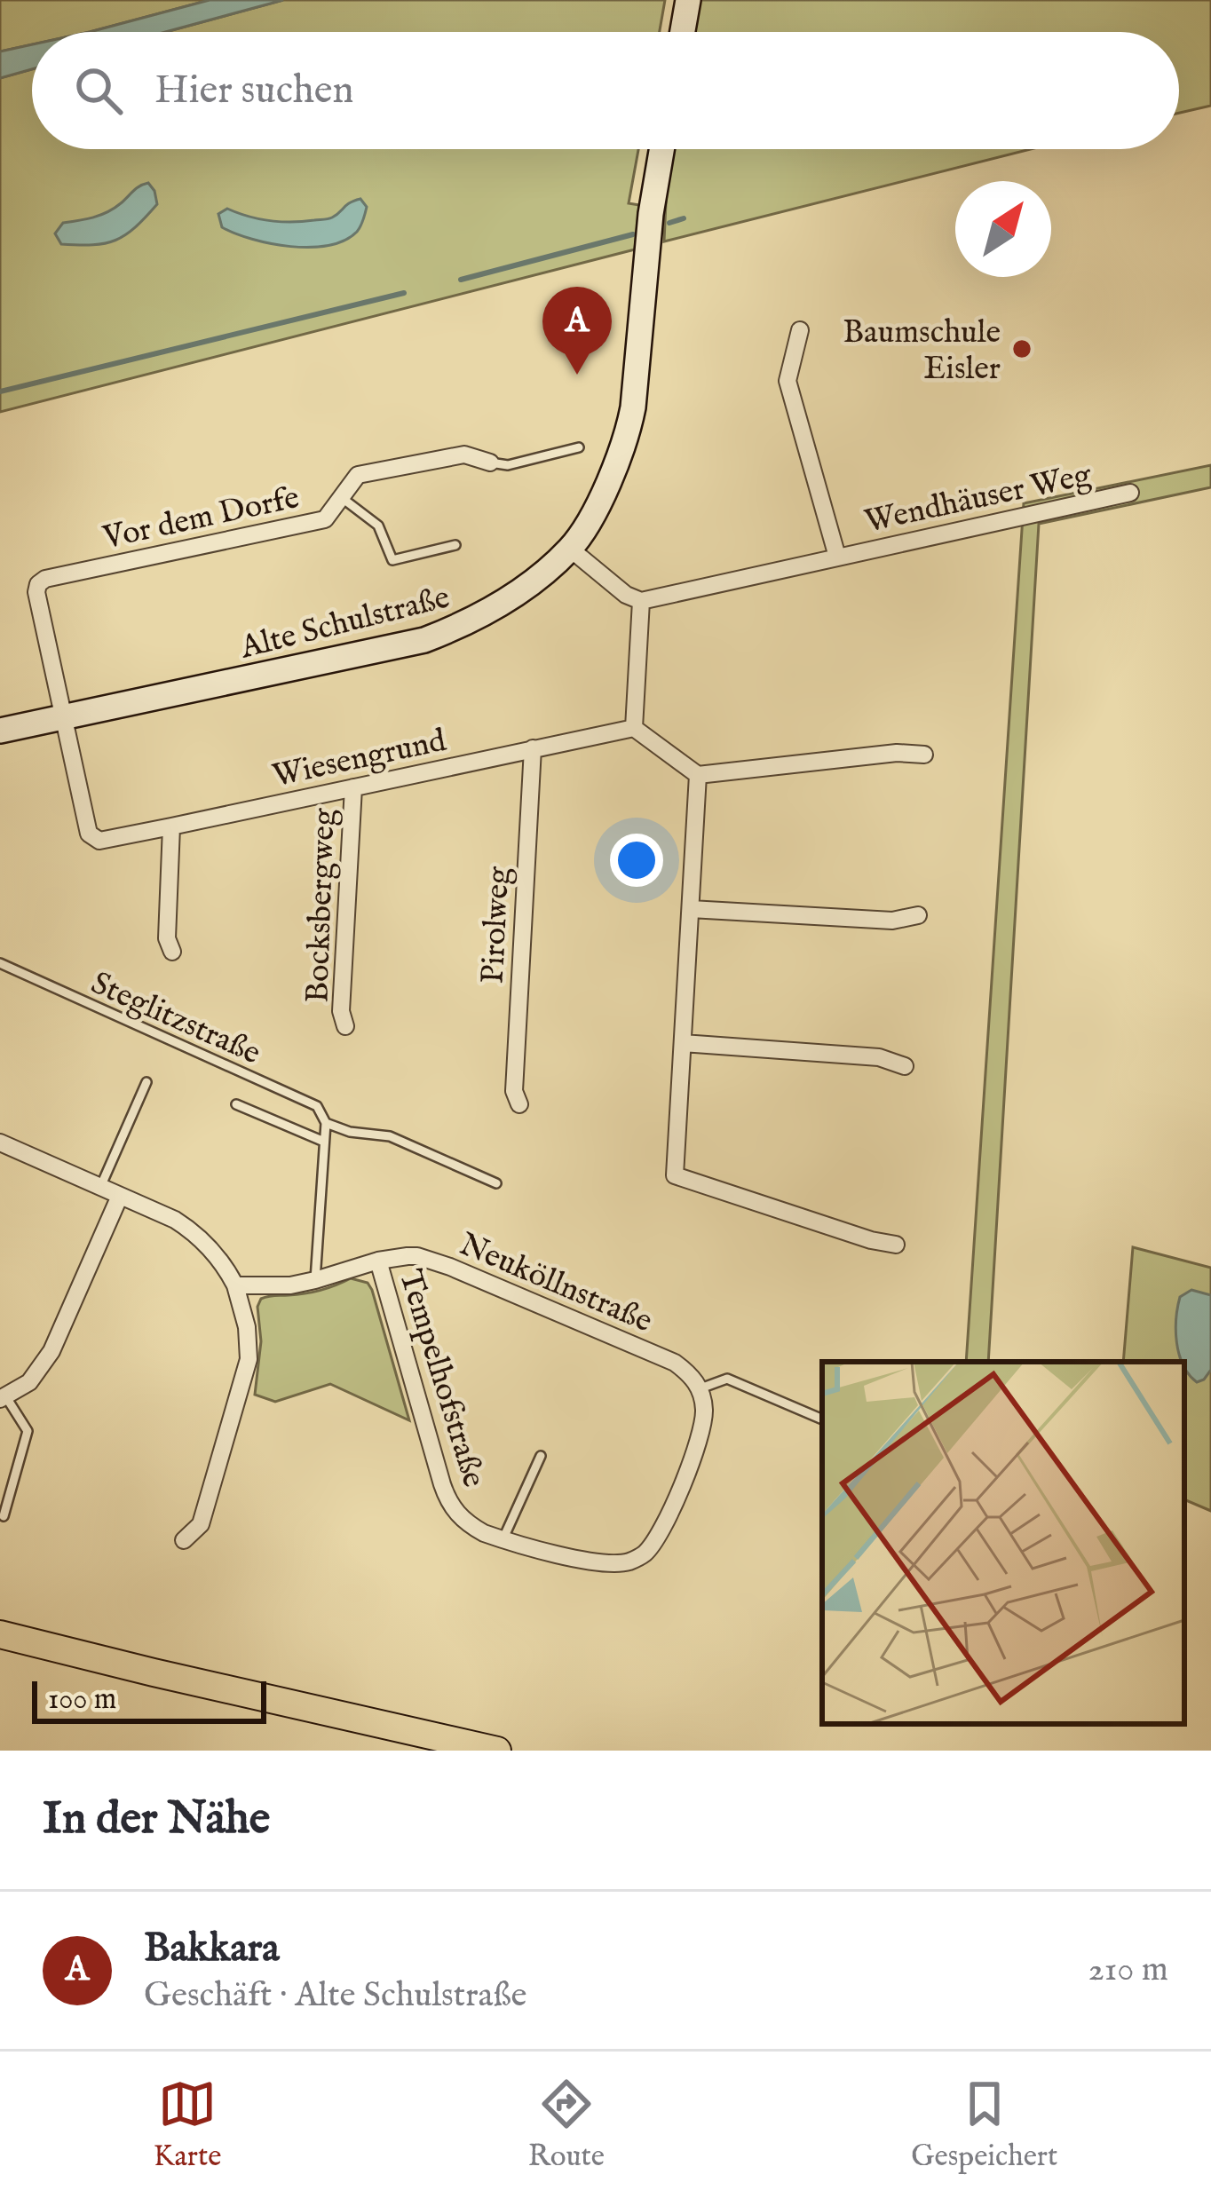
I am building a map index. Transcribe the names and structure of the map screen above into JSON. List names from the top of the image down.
{
  "streets": {
    "street": [
      "Wendhäuser Weg",
      "Vor dem Dorfe",
      "Alte Schulstraße",
      "Wiesengrund",
      "Bocksbergweg",
      "Pirolweg",
      "Neuköllnstraße",
      "Tempelhofstraße"
    ],
    "lane": ["Steglitzstraße"]
  },
  "crossings": [
    ["Vor dem Dorfe", "Alte Schulstraße"],
    ["Vor dem Dorfe", "Wiesengrund"],
    ["Alte Schulstraße", "Wiesengrund"],
    ["Wiesengrund", "Bocksbergweg"],
    ["Wiesengrund", "Pirolweg"],
    ["Neuköllnstraße", "Tempelhofstraße"]
  ],
  "places": ["Baumschule Eisler"],
  "scale_bar": "100 m",
  "north": "top right",
  "page": {
    "search": "Hier suchen",
    "pins": "A",
    "scale": "100 m",
    "heading": "In der Nähe",
    "list": [
      {
        "mark": "A",
        "name": "Bakkara",
        "note": "Geschäft · Alte Schulstraße",
        "value": "210 m"
      }
    ],
    "nav": ["Karte", "Route", "Gespeichert"]
  }
}
